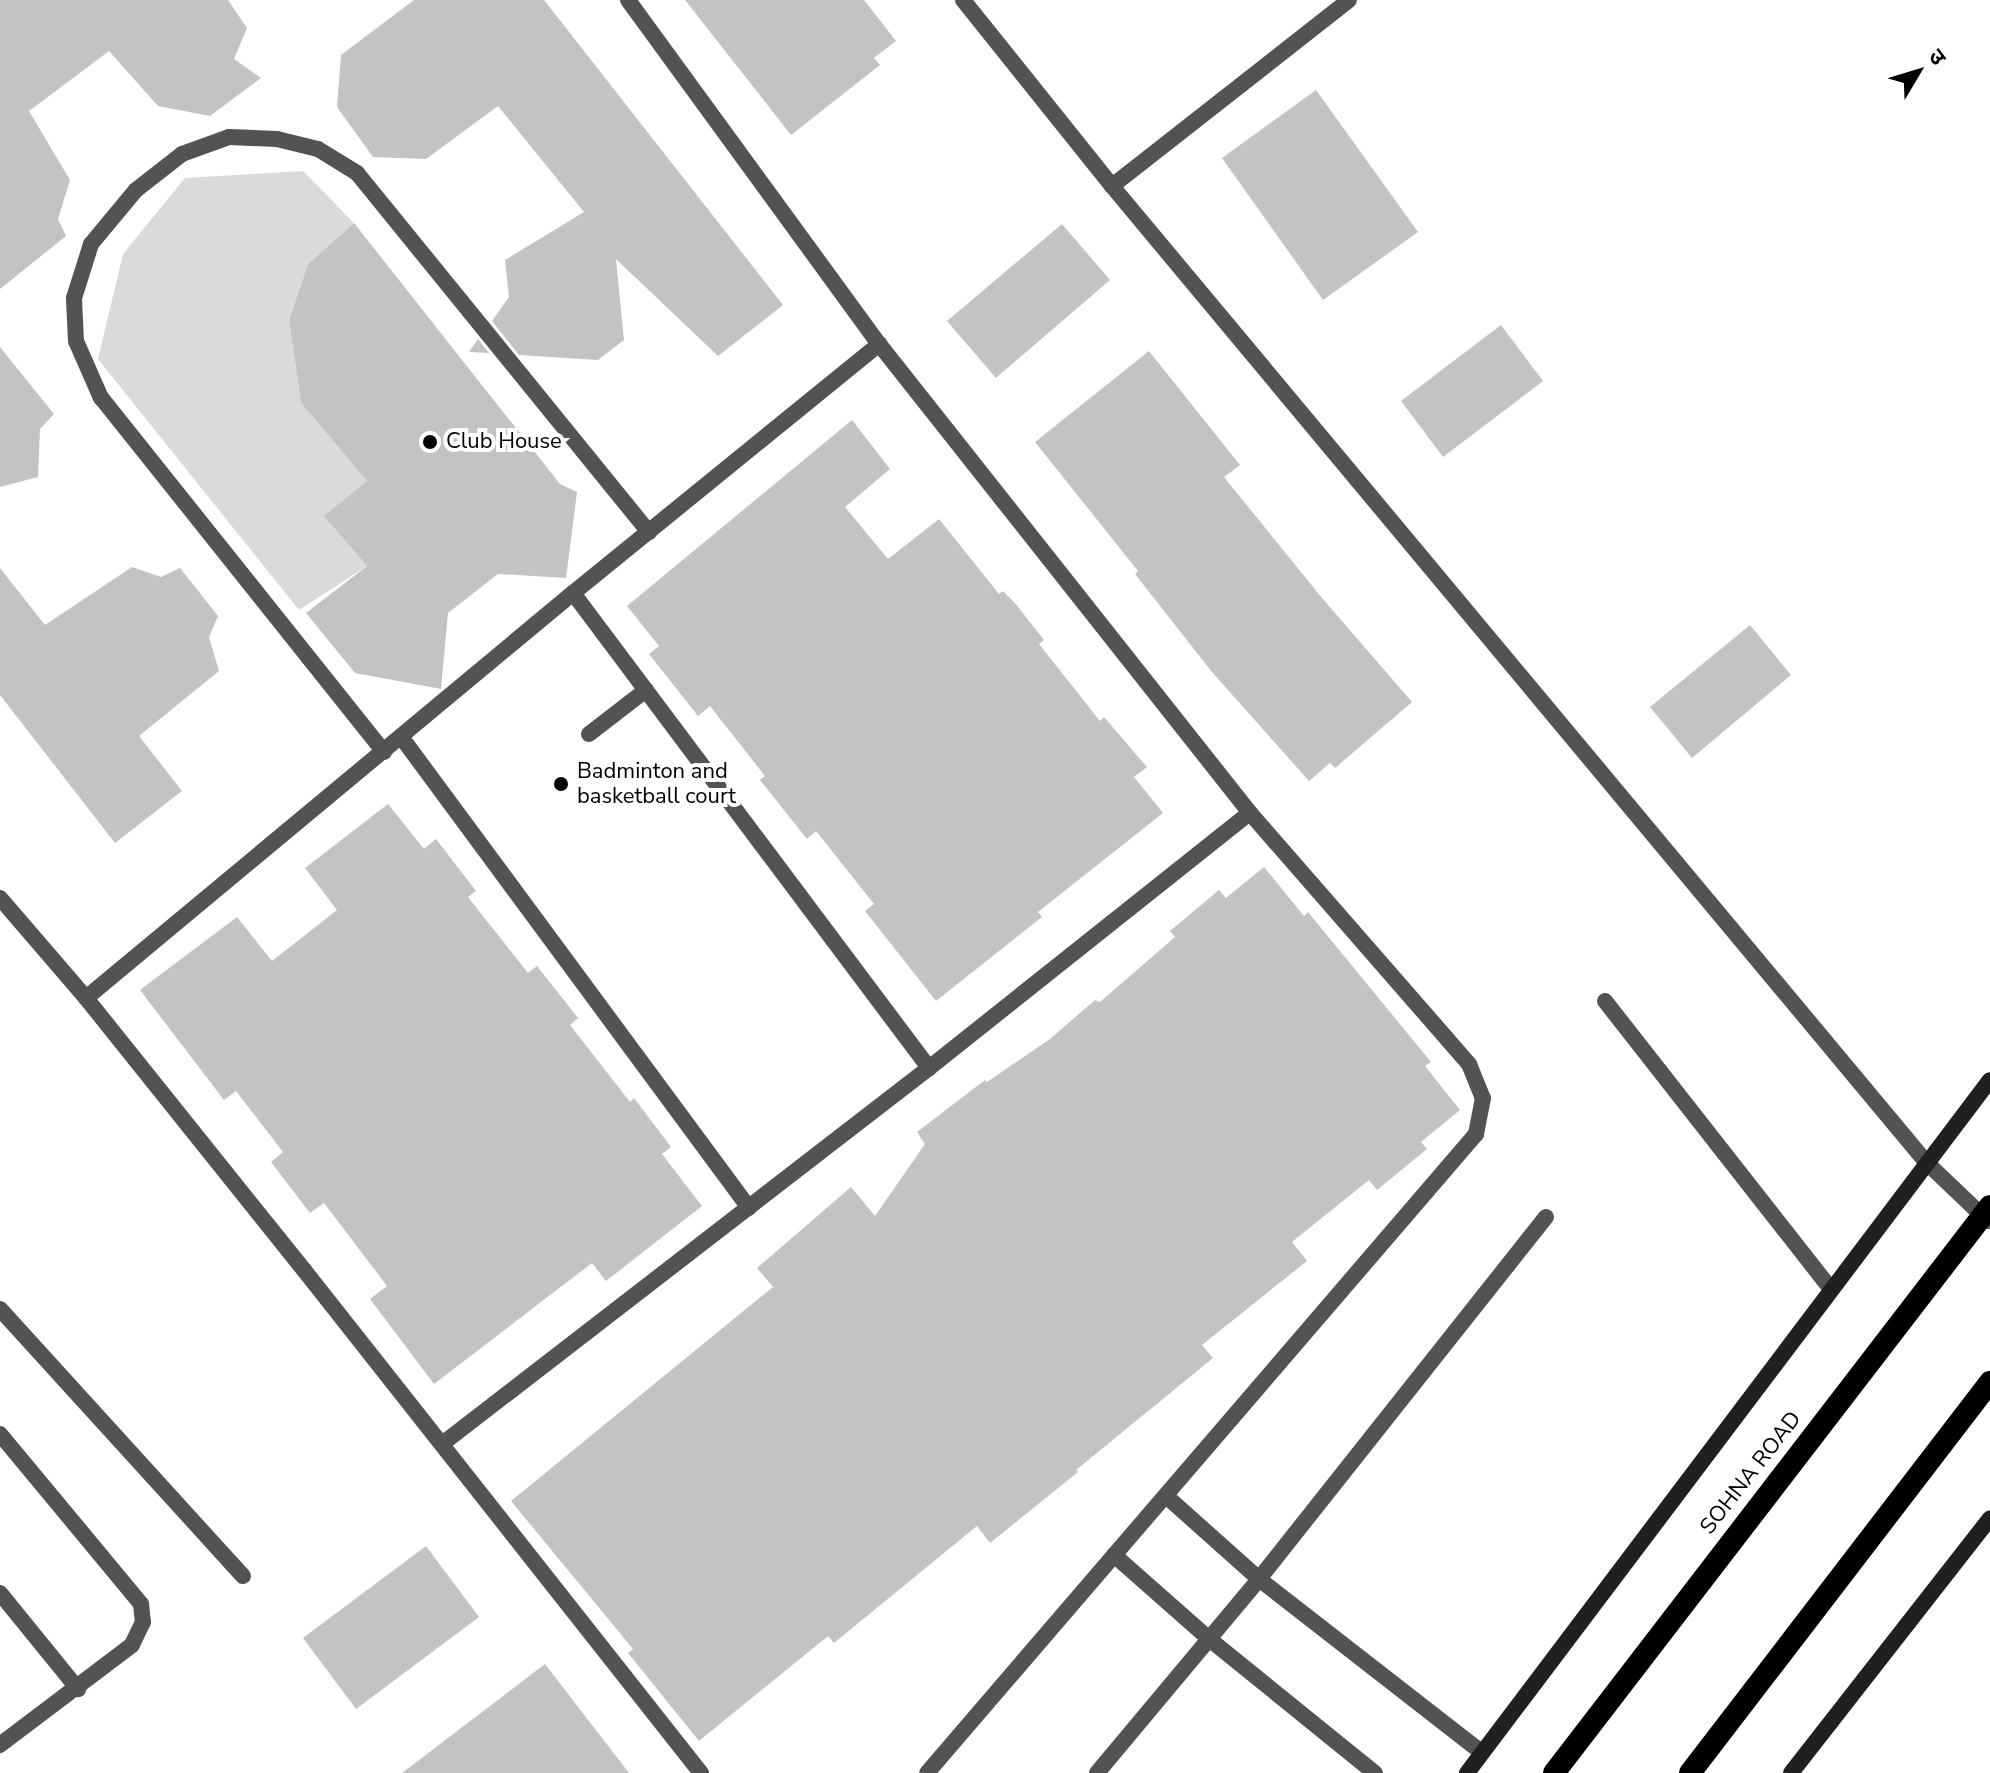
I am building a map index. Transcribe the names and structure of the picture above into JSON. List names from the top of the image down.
{
  "streets": {
    "highway": ["SOHNA ROAD"]
  },
  "places": ["Club House", "Badminton and basketball court"],
  "north": "top right"
}
